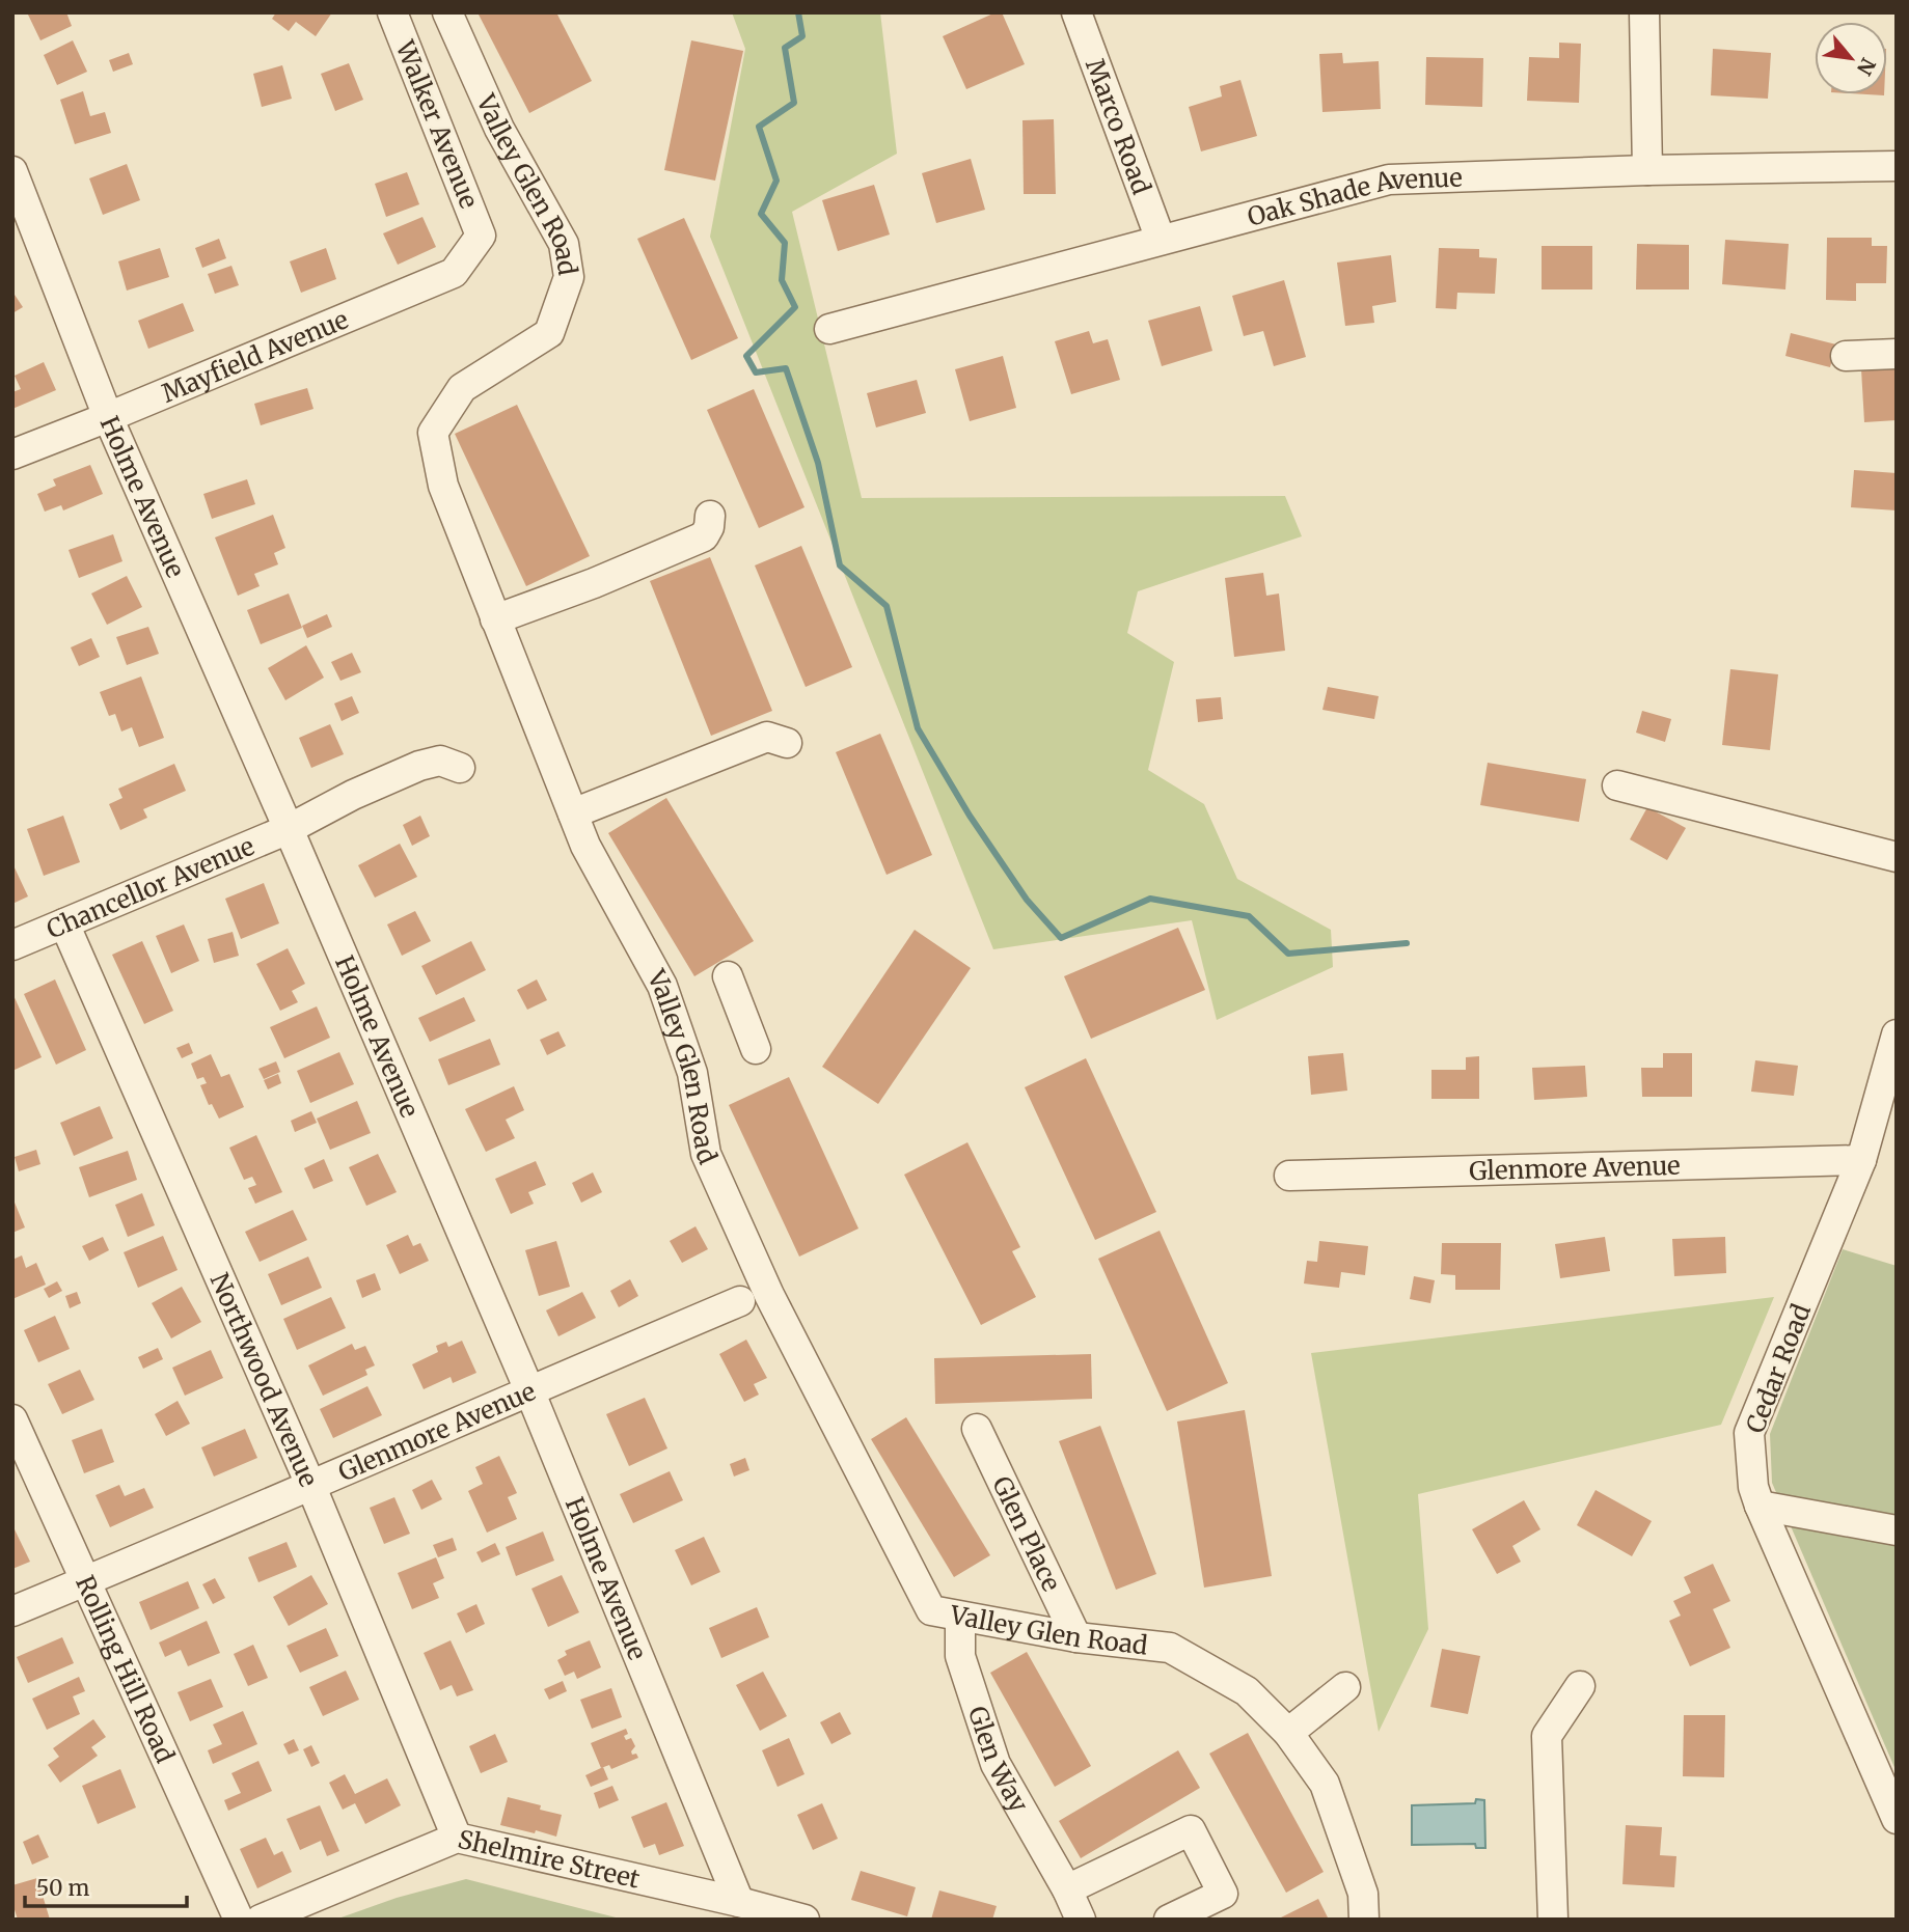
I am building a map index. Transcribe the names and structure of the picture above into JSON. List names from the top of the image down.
{
  "streets": {
    "street": [
      "Walker Avenue",
      "Marco Road",
      "Valley Glen Road",
      "Oak Shade Avenue",
      "Mayfield Avenue",
      "Holme Avenue",
      "Chancellor Avenue",
      "Glenmore Avenue",
      "Cedar Road",
      "Northwood Avenue",
      "Glen Place",
      "Rolling Hill Road",
      "Glen Way",
      "Shelmire Street"
    ]
  },
  "crossings": [
    ["Walker Avenue", "Mayfield Avenue"],
    ["Marco Road", "Oak Shade Avenue"],
    ["Valley Glen Road", "Glen Place"],
    ["Valley Glen Road", "Glen Way"],
    ["Mayfield Avenue", "Holme Avenue"],
    ["Holme Avenue", "Chancellor Avenue"],
    ["Holme Avenue", "Glenmore Avenue"],
    ["Holme Avenue", "Shelmire Street"],
    ["Chancellor Avenue", "Northwood Avenue"],
    ["Glenmore Avenue", "Cedar Road"],
    ["Glenmore Avenue", "Northwood Avenue"],
    ["Glenmore Avenue", "Rolling Hill Road"],
    ["Northwood Avenue", "Shelmire Street"]
  ],
  "scale_bar": "50 m",
  "north": "bottom right"
}
